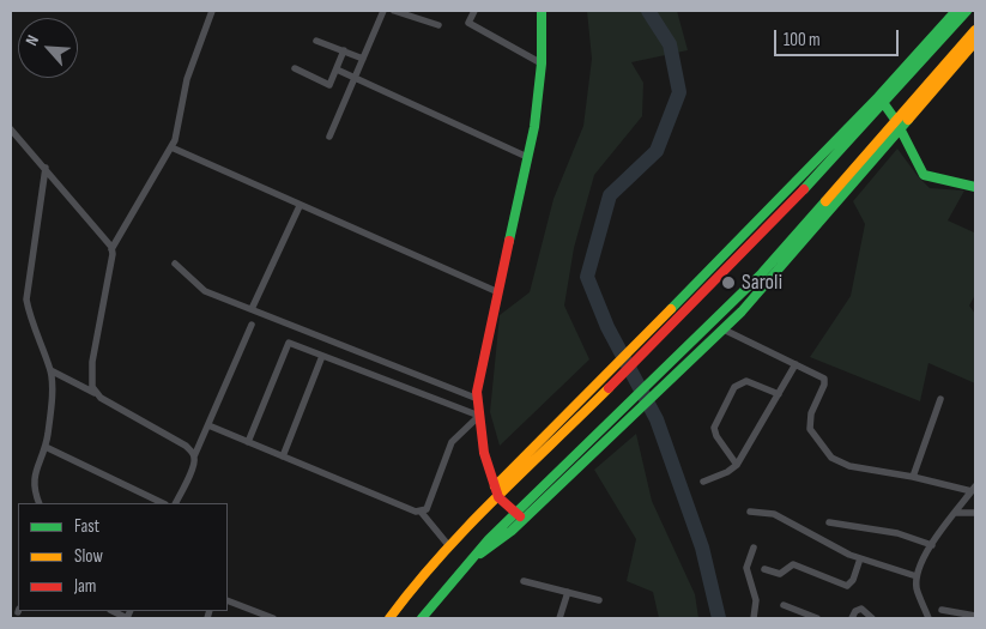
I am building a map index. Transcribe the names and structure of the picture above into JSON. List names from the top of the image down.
{
  "places": ["Saroli"],
  "legend": ["Fast", "Slow", "Jam"],
  "scale_bar": "100 m",
  "north": "top left"
}
